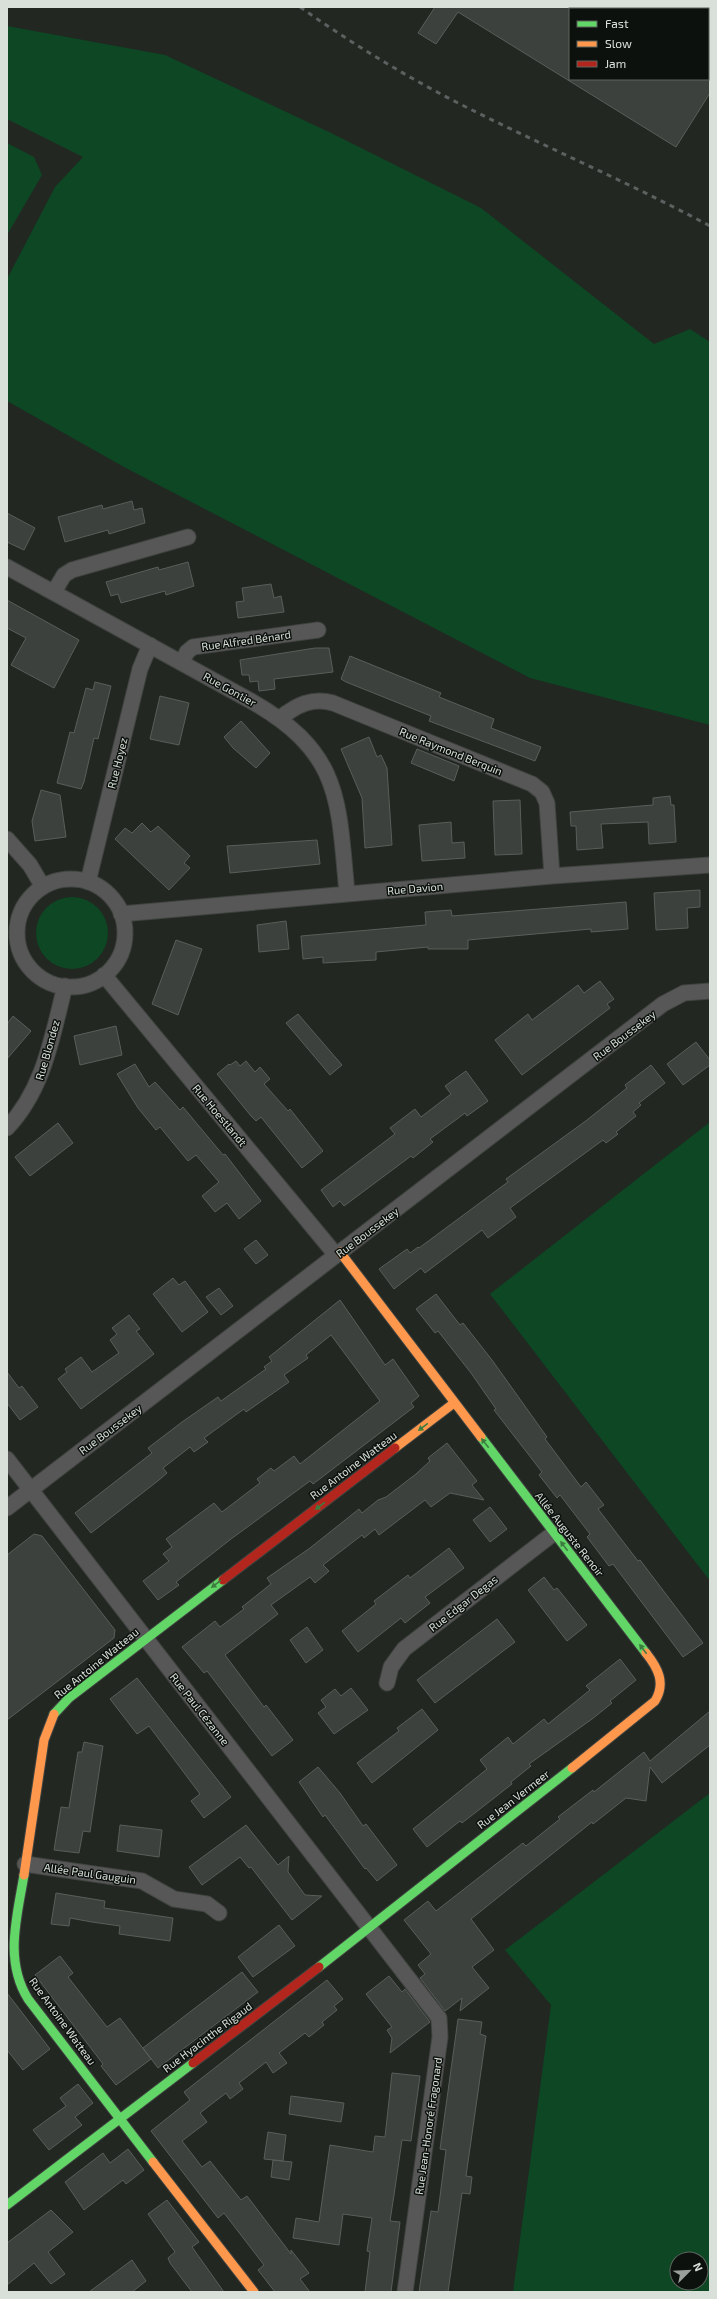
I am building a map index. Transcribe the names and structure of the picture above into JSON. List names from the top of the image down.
{
  "streets": {
    "street": [
      "Rue Alfred Bénard",
      "Rue Gontier",
      "Rue Raymond Berquin",
      "Rue Hoyez",
      "Rue Davion",
      "Rue Boussekey",
      "Rue Blondez",
      "Rue Hoestlandt",
      "Rue Antoine Watteau",
      "Allée Auguste Renoir",
      "Rue Edgar Degas",
      "Rue Paul Cézanne",
      "Rue Jean Vermeer",
      "Allée Paul Gauguin",
      "Rue Hyacinthe Rigaud",
      "Rue Jean-Honoré Fragonard"
    ]
  },
  "crossings": [
    ["Rue Alfred Bénard", "Rue Gontier"],
    ["Rue Gontier", "Rue Raymond Berquin"],
    ["Rue Gontier", "Rue Hoyez"],
    ["Rue Gontier", "Rue Davion"],
    ["Rue Raymond Berquin", "Rue Davion"],
    ["Rue Hoyez", "Rue Davion"],
    ["Rue Hoyez", "Rue Blondez"],
    ["Rue Hoyez", "Rue Hoestlandt"],
    ["Rue Davion", "Rue Blondez"],
    ["Rue Davion", "Rue Hoestlandt"],
    ["Rue Boussekey", "Rue Hoestlandt"],
    ["Rue Boussekey", "Rue Paul Cézanne"],
    ["Rue Blondez", "Rue Hoestlandt"],
    ["Rue Antoine Watteau", "Allée Auguste Renoir"],
    ["Rue Antoine Watteau", "Rue Paul Cézanne"],
    ["Rue Antoine Watteau", "Allée Paul Gauguin"],
    ["Rue Antoine Watteau", "Rue Hyacinthe Rigaud"],
    ["Allée Auguste Renoir", "Rue Edgar Degas"],
    ["Allée Auguste Renoir", "Rue Jean Vermeer"],
    ["Rue Paul Cézanne", "Rue Jean Vermeer"],
    ["Rue Paul Cézanne", "Rue Hyacinthe Rigaud"],
    ["Rue Paul Cézanne", "Rue Jean-Honoré Fragonard"],
    ["Rue Jean Vermeer", "Rue Hyacinthe Rigaud"]
  ],
  "one_way": ["Allée Auguste Renoir"],
  "legend": ["Fast", "Slow", "Jam"],
  "north": "top right"
}
